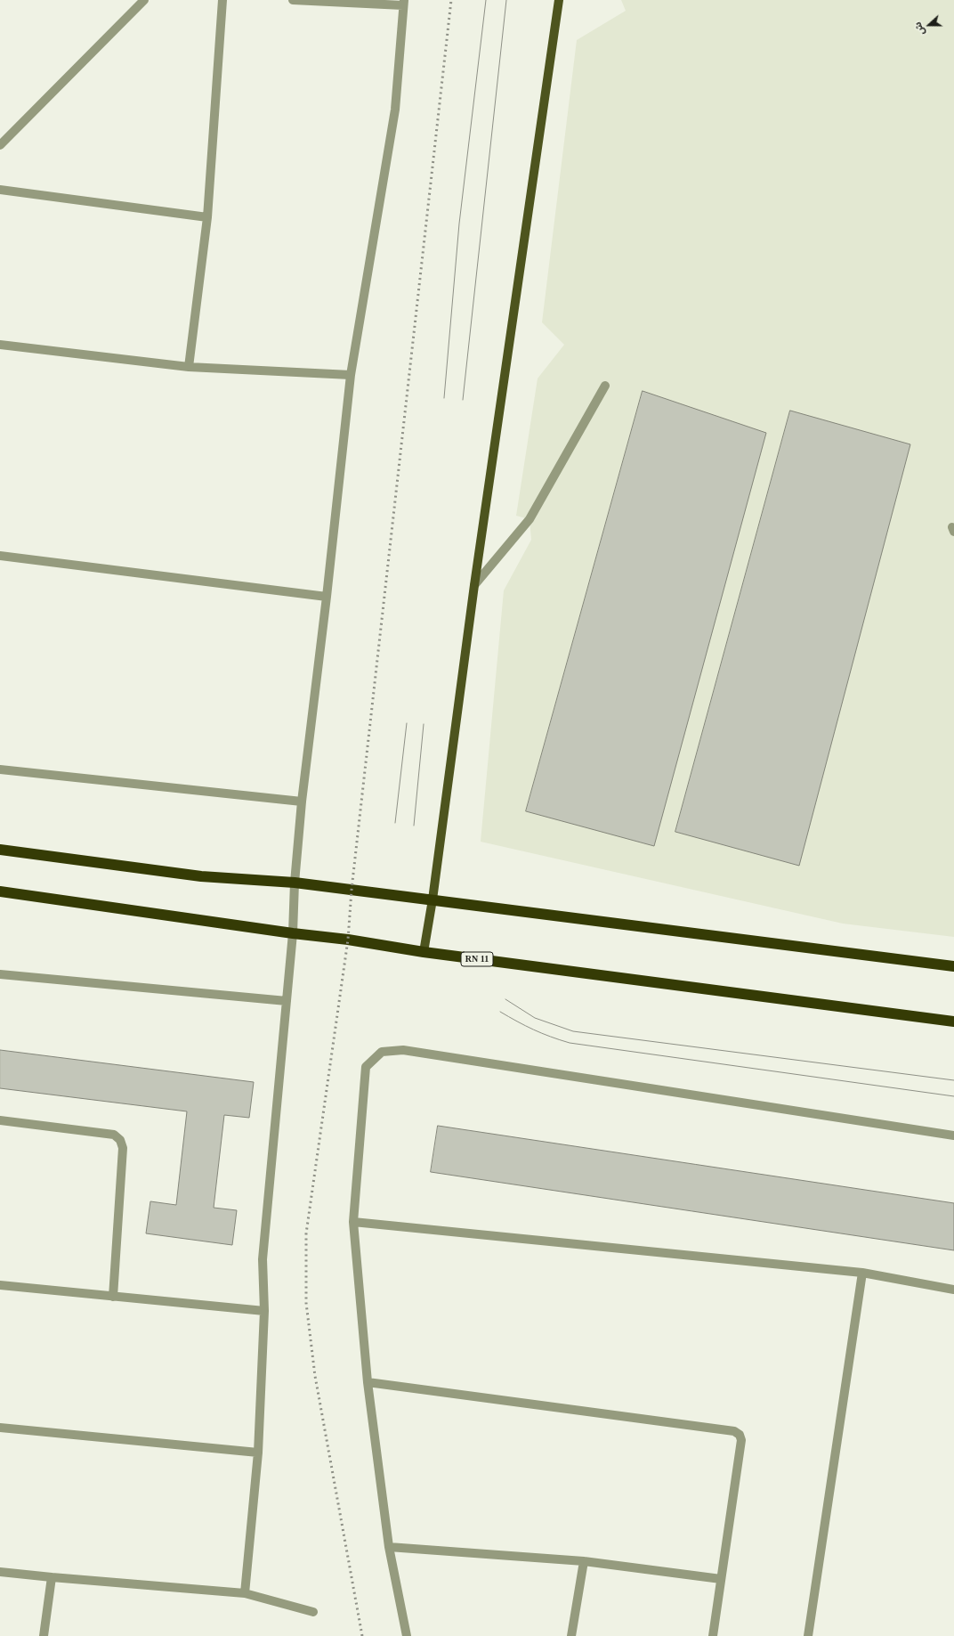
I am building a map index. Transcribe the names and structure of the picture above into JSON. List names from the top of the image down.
{
  "streets": {
    "highway": ["RN 11"]
  },
  "north": "left"
}
